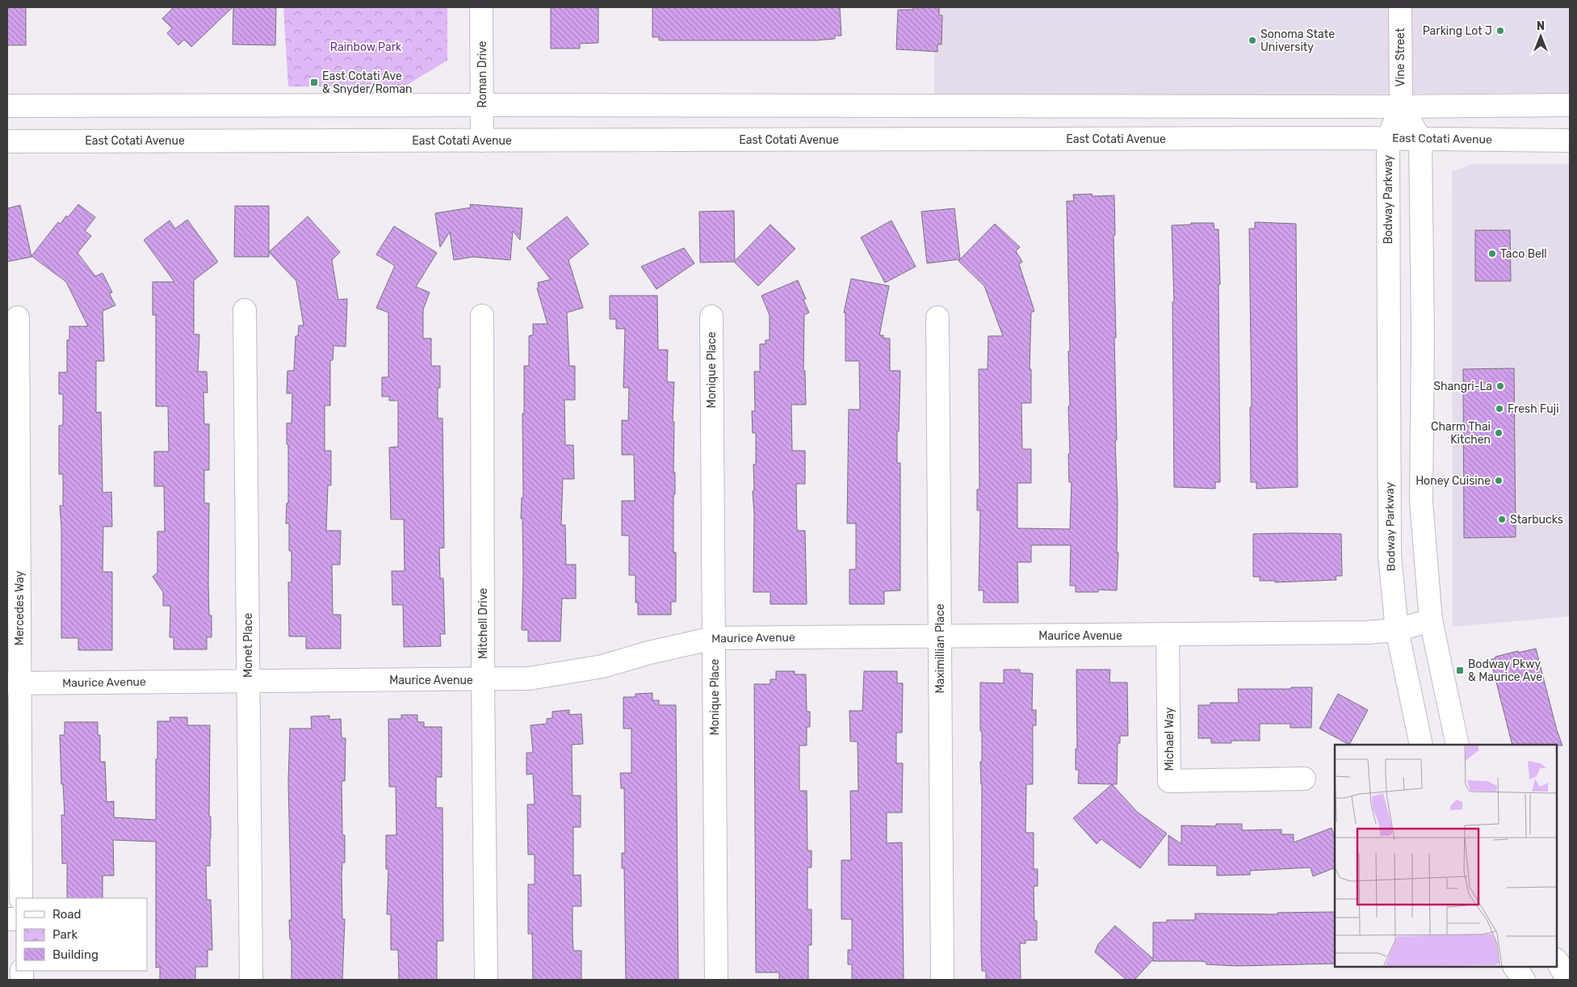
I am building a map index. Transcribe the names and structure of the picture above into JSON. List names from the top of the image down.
{
  "streets": {
    "street": [
      "Vine Street",
      "Roman Drive",
      "East Cotati Avenue",
      "Bodway Parkway",
      "Monique Place",
      "Mercedes Way",
      "Mitchell Drive",
      "Maurice Avenue",
      "Monet Place",
      "Maximillian Place",
      "Michael Way"
    ]
  },
  "crossings": [
    ["Vine Street", "Bodway Parkway"],
    ["Roman Drive", "East Cotati Avenue"],
    ["East Cotati Avenue", "Bodway Parkway"],
    ["Bodway Parkway", "Maurice Avenue"],
    ["Monique Place", "Maurice Avenue"],
    ["Mercedes Way", "Maurice Avenue"],
    ["Mitchell Drive", "Maurice Avenue"],
    ["Maurice Avenue", "Monet Place"],
    ["Maurice Avenue", "Maximillian Place"],
    ["Maurice Avenue", "Michael Way"]
  ],
  "parks": ["Rainbow Park"],
  "places": {
    "other": [
      "Parking Lot J",
      "Sonoma State University",
      "Taco Bell",
      "Shangri-La",
      "Fresh Fuji",
      "Charm Thai Kitchen",
      "Honey Cuisine",
      "Starbucks"
    ],
    "transit": ["East Cotati Ave & Snyder/Roman", "Bodway Pkwy & Maurice Ave"]
  },
  "legend": ["Road", "Park", "Building"],
  "north": "top"
}
